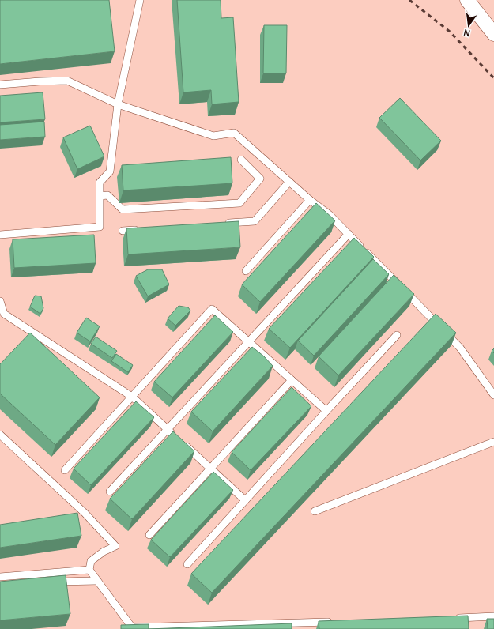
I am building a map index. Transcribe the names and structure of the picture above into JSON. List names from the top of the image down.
{
  "north": "bottom"
}
